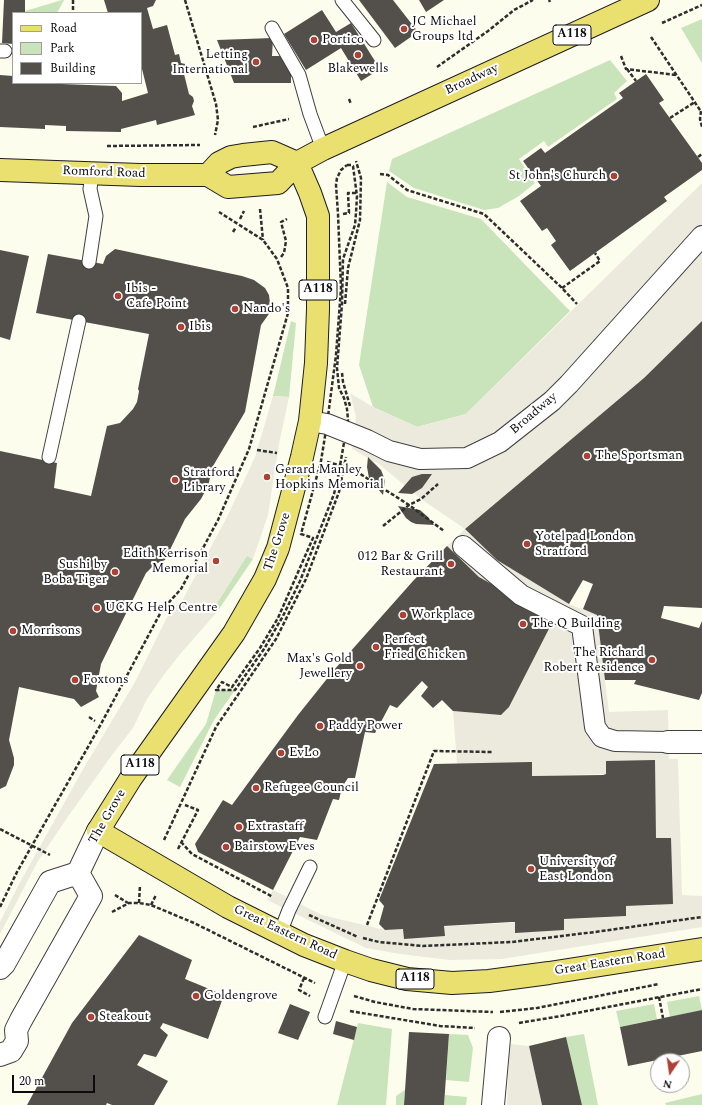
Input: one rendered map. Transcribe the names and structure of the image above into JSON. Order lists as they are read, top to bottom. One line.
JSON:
{"streets":{"main road":["A118","Broadway","Romford Road","The Grove","Great Eastern Road"]},"crossings":[["A118","Broadway"],["A118","Romford Road"],["A118","The Grove"],["Broadway","The Grove"],["The Grove","Great Eastern Road"]],"places":["JC Michael Groups ltd","Portico","Blakewells","Letting International","St John's Church","Ibis - Cafe Point","Nando's","Ibis","The Sportsman","Gerard Manley Hopkins Memorial","Stratford Library","Yotelpad London Stratford","Edith Kerrison Memorial","012 Bar & Grill Restaurant","Sushi by Boba Tiger","UCKG Help Centre","Workplace","The Q Building","Morrisons","Perfect Fried Chicken","The Richard Robert Residence","Max's Gold Jewellery","Foxtons","Paddy Power","EvLo","Refugee Council","Extrastaff","Bairstow Eves","University of East London","Goldengrove","Steakout"],"legend":["Road","Park","Building"],"scale_bar":"20 m","north":"bottom"}
